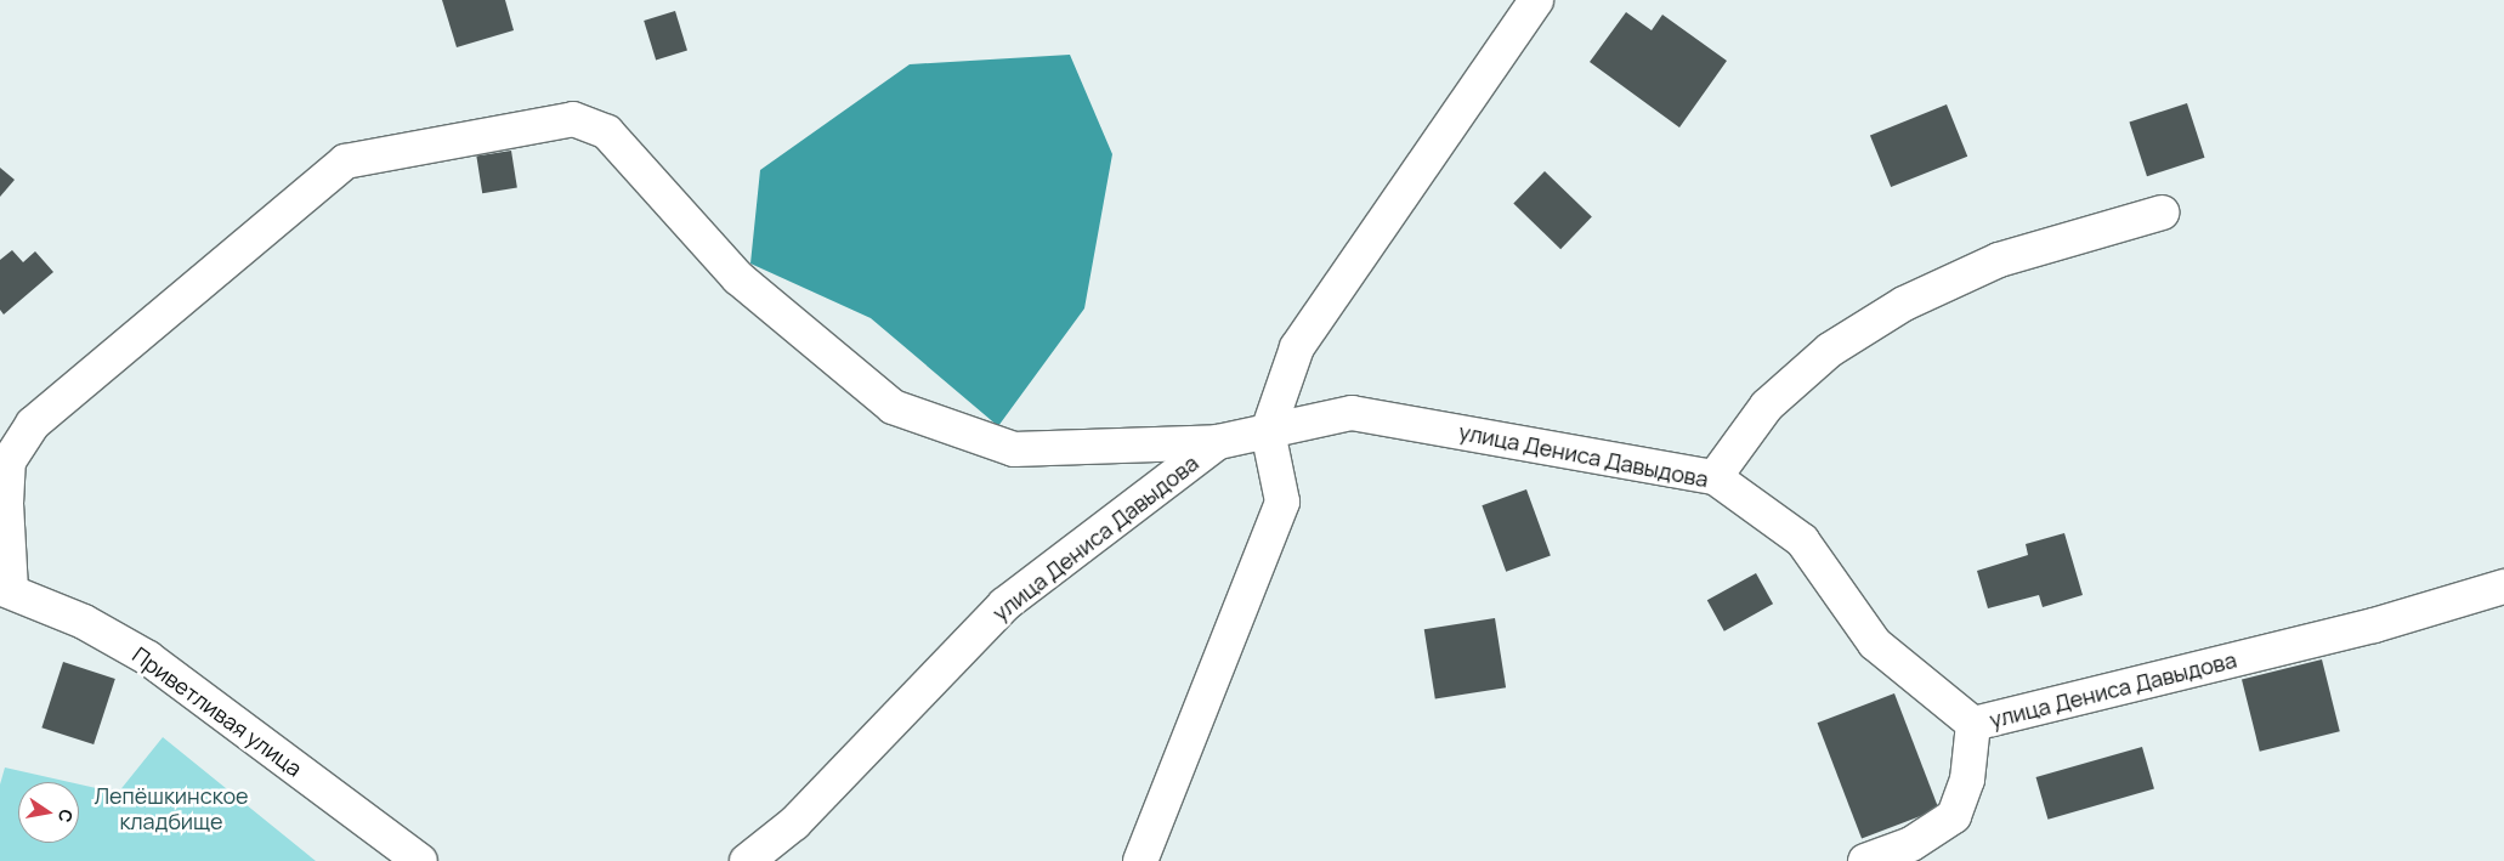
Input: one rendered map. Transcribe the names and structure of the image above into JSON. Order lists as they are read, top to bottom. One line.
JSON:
{"streets":{"street":["улица Дениса Давыдова","Приветливая улица"]},"parks":["Лепёшкинское кладбище"],"north":"right"}
